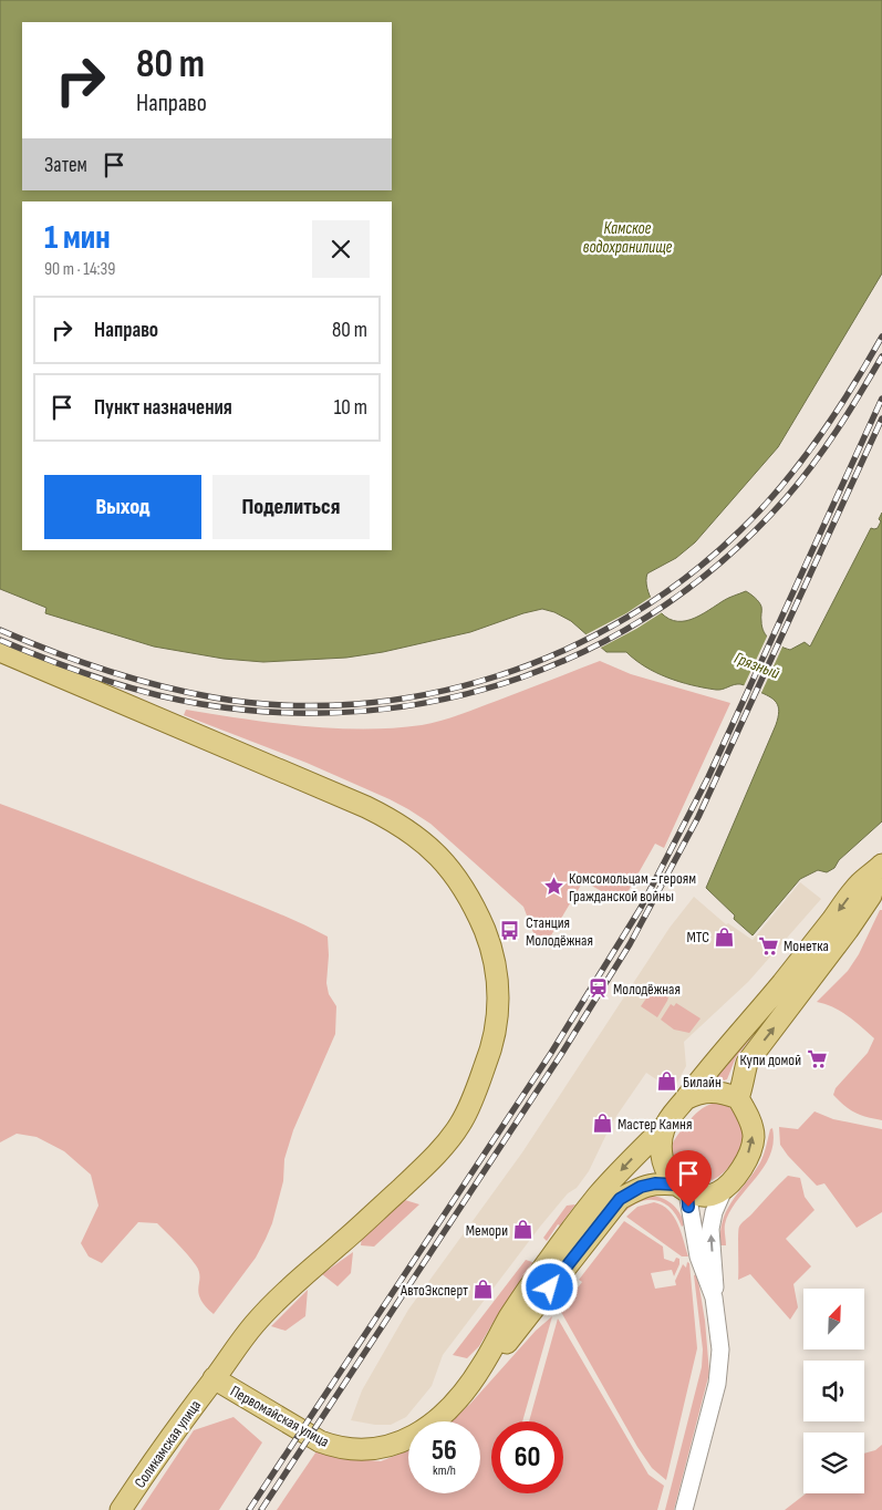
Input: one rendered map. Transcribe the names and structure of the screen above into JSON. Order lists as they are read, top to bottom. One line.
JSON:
{"streets":{"main road":["Первомайская улица","Соликамская улица"]},"crossings":[["Первомайская улица","Соликамская улица"]],"water":["Камское водохранилище","Грязный"],"places":{"place":["Комсомольцам - героям Гражданской войны"],"bus stop":["Станция Молодёжная"],"shop":["МТС","Билайн","Мастер Камня","Мемори","АвтоЭксперт"],"supermarket":["Монетка","Купи домой"],"station":["Молодёжная"]},"north":"top right","page":{"turn":["80 m","Направо"],"then":"Затем","heading":["1 мин","90 m · 14:39"],"list":[{"name":"Направо","value":"80 m"},{"name":"Пункт назначения","value":"10 m"}],"buttons":["Выход","Поделиться"],"speed":"56 km/h","limit":"60"}}
